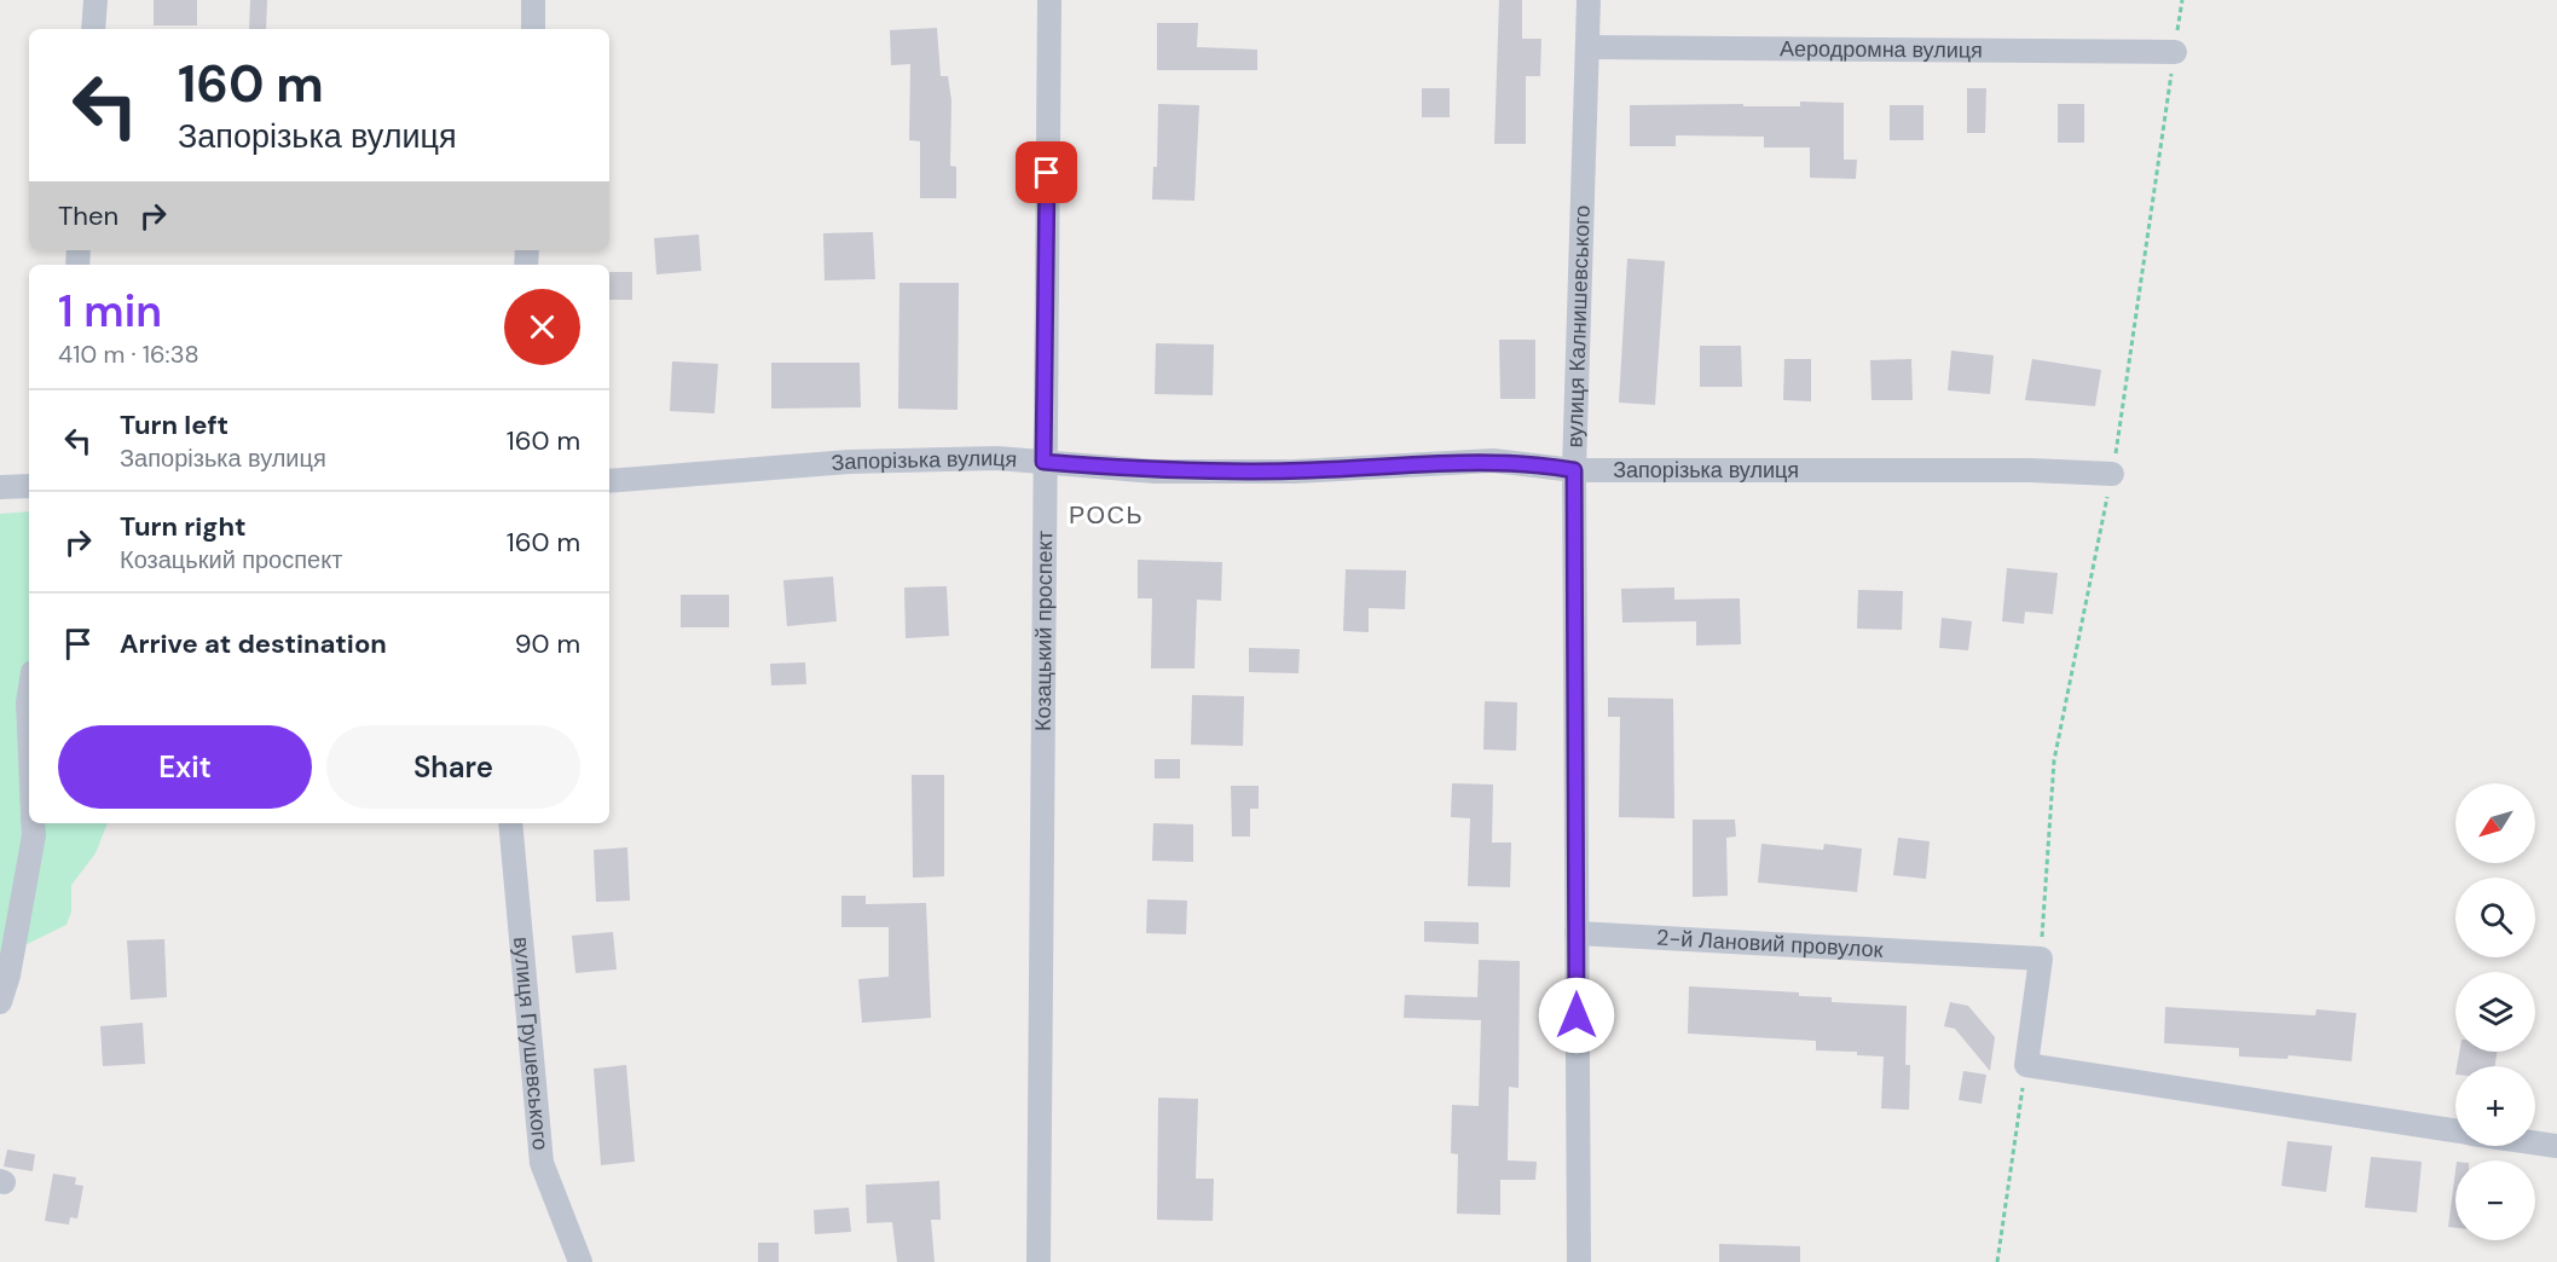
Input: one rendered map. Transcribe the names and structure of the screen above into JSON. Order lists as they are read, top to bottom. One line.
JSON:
{"streets":{"street":["Аеродромна вулиця","вулиця Калнишевського","Запорізька вулиця","Козацький проспект","2-й Лановий провулок","вулиця Грушевського"]},"crossings":[["Аеродромна вулиця","вулиця Калнишевського"],["вулиця Калнишевського","Запорізька вулиця"],["вулиця Калнишевського","2-й Лановий провулок"],["Запорізька вулиця","Козацький проспект"]],"districts":["РОСЬ"],"north":"bottom left","page":{"turn":["160 m","Запорізька вулиця"],"then":"Then","heading":["1 min","410 m · 16:38"],"list":[{"name":"Turn left","note":"Запорізька вулиця","value":"160 m"},{"name":"Turn right","note":"Козацький проспект","value":"160 m"},{"name":"Arrive at destination","value":"90 m"}],"buttons":["Exit","Share"],"map_buttons":["+","−"]}}
